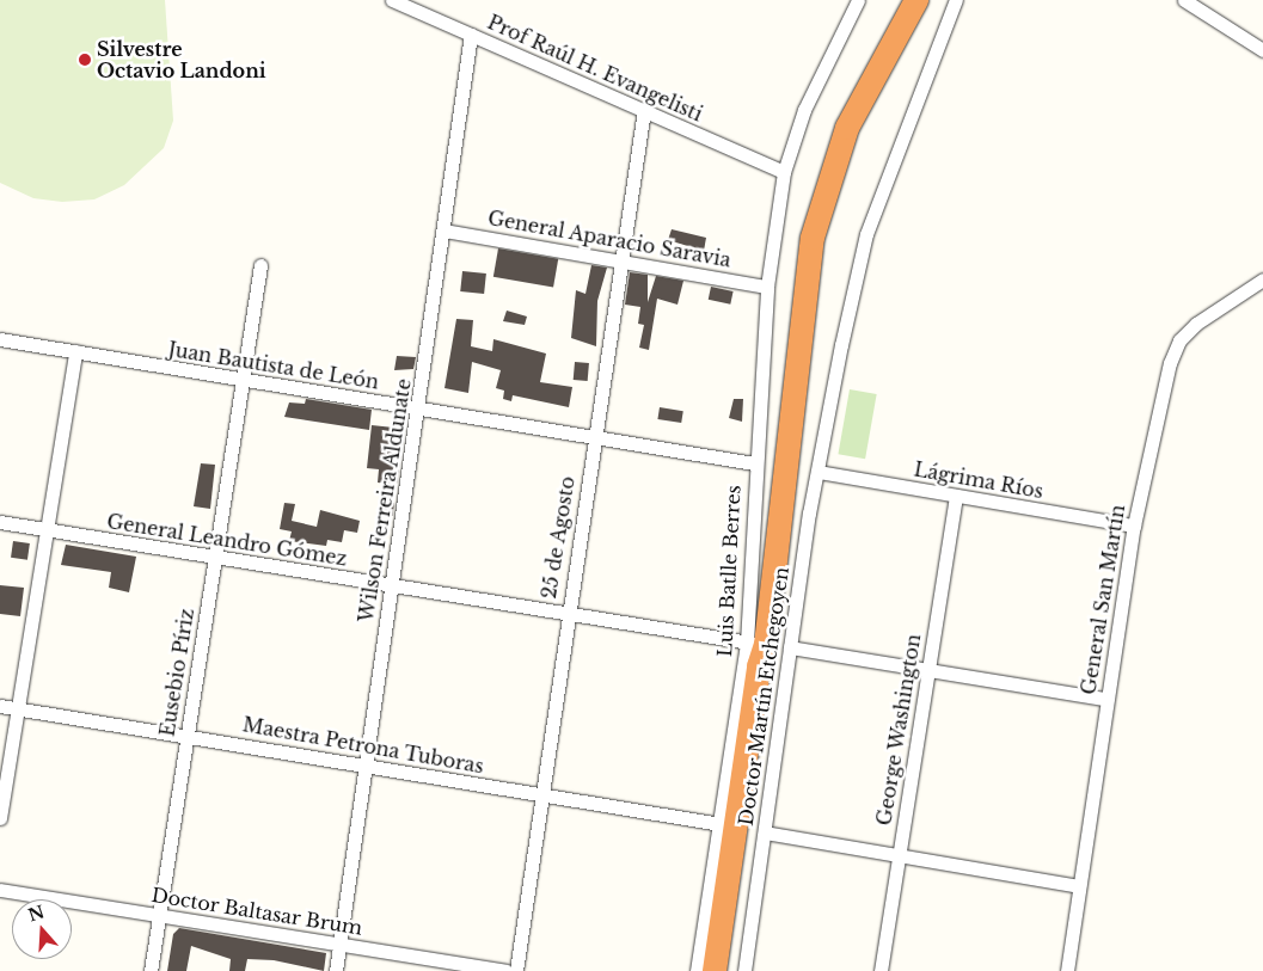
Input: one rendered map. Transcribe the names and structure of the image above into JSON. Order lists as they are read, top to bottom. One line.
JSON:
{"streets":{"street":["Prof Raúl H. Evangelisti","General Aparacio Saravia","Juan Bautista de León","Lágrima Ríos","Wilson Ferreira Aldunate","25 de Agosto","General Leandro Gómez","Luis Batlle Berres","General San Martín","Eusebio Píriz","Doctor Martín Etchegoyen","George Washington","Maestra Petrona Tuboras","Doctor Baltasar Brum"]},"crossings":[["Prof Raúl H. Evangelisti","Wilson Ferreira Aldunate"],["Prof Raúl H. Evangelisti","25 de Agosto"],["Prof Raúl H. Evangelisti","Luis Batlle Berres"],["General Aparacio Saravia","Wilson Ferreira Aldunate"],["General Aparacio Saravia","25 de Agosto"],["General Aparacio Saravia","Luis Batlle Berres"],["Juan Bautista de León","Wilson Ferreira Aldunate"],["Juan Bautista de León","25 de Agosto"],["Juan Bautista de León","Luis Batlle Berres"],["Juan Bautista de León","Eusebio Píriz"],["Lágrima Ríos","General San Martín"],["Lágrima Ríos","Doctor Martín Etchegoyen"],["Lágrima Ríos","George Washington"],["Wilson Ferreira Aldunate","General Leandro Gómez"],["Wilson Ferreira Aldunate","Maestra Petrona Tuboras"],["Wilson Ferreira Aldunate","Doctor Baltasar Brum"],["25 de Agosto","General Leandro Gómez"],["25 de Agosto","Maestra Petrona Tuboras"],["General Leandro Gómez","Luis Batlle Berres"],["General Leandro Gómez","Eusebio Píriz"],["Luis Batlle Berres","Maestra Petrona Tuboras"],["Eusebio Píriz","Maestra Petrona Tuboras"],["Eusebio Píriz","Doctor Baltasar Brum"]],"places":["Silvestre Octavio Landoni"],"north":"top"}
